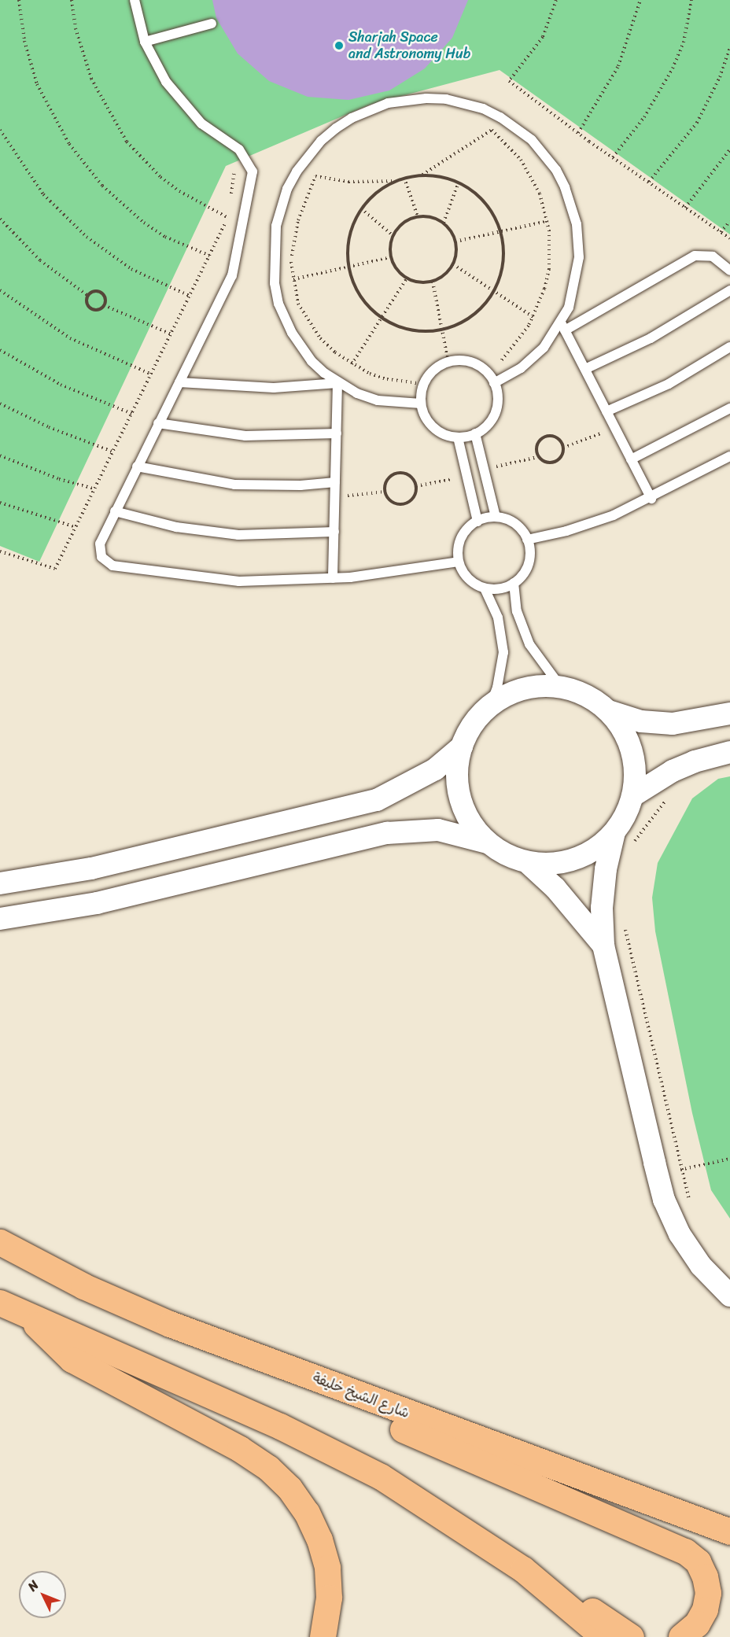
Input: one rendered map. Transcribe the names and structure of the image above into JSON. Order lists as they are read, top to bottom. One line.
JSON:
{"streets":{"highway":["شارع الشيخ خليفة"]},"places":["Sharjah Space and Astronomy Hub"],"north":"top left"}
